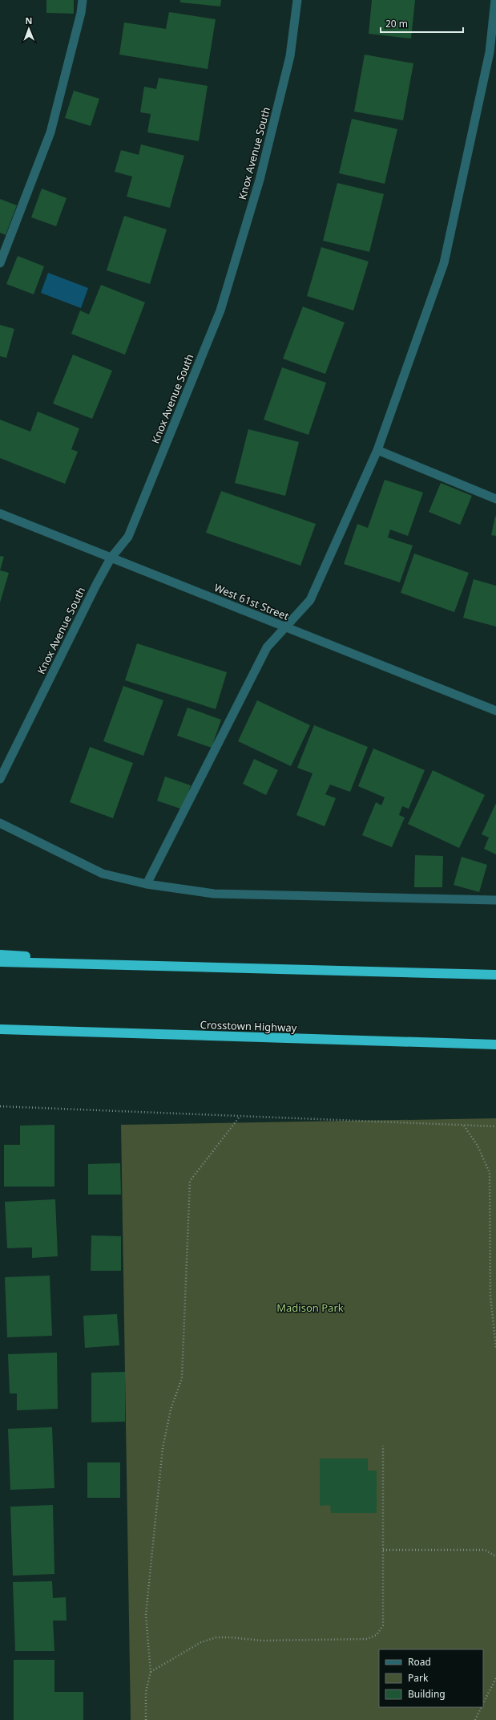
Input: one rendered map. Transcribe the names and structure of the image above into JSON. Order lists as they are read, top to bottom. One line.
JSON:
{"streets":{"highway":["Crosstown Highway"],"street":["Knox Avenue South","West 61st Street"]},"crossings":[["Knox Avenue South","West 61st Street"]],"parks":["Madison Park"],"legend":["Road","Park","Building"],"scale_bar":"20 m","north":"top"}
